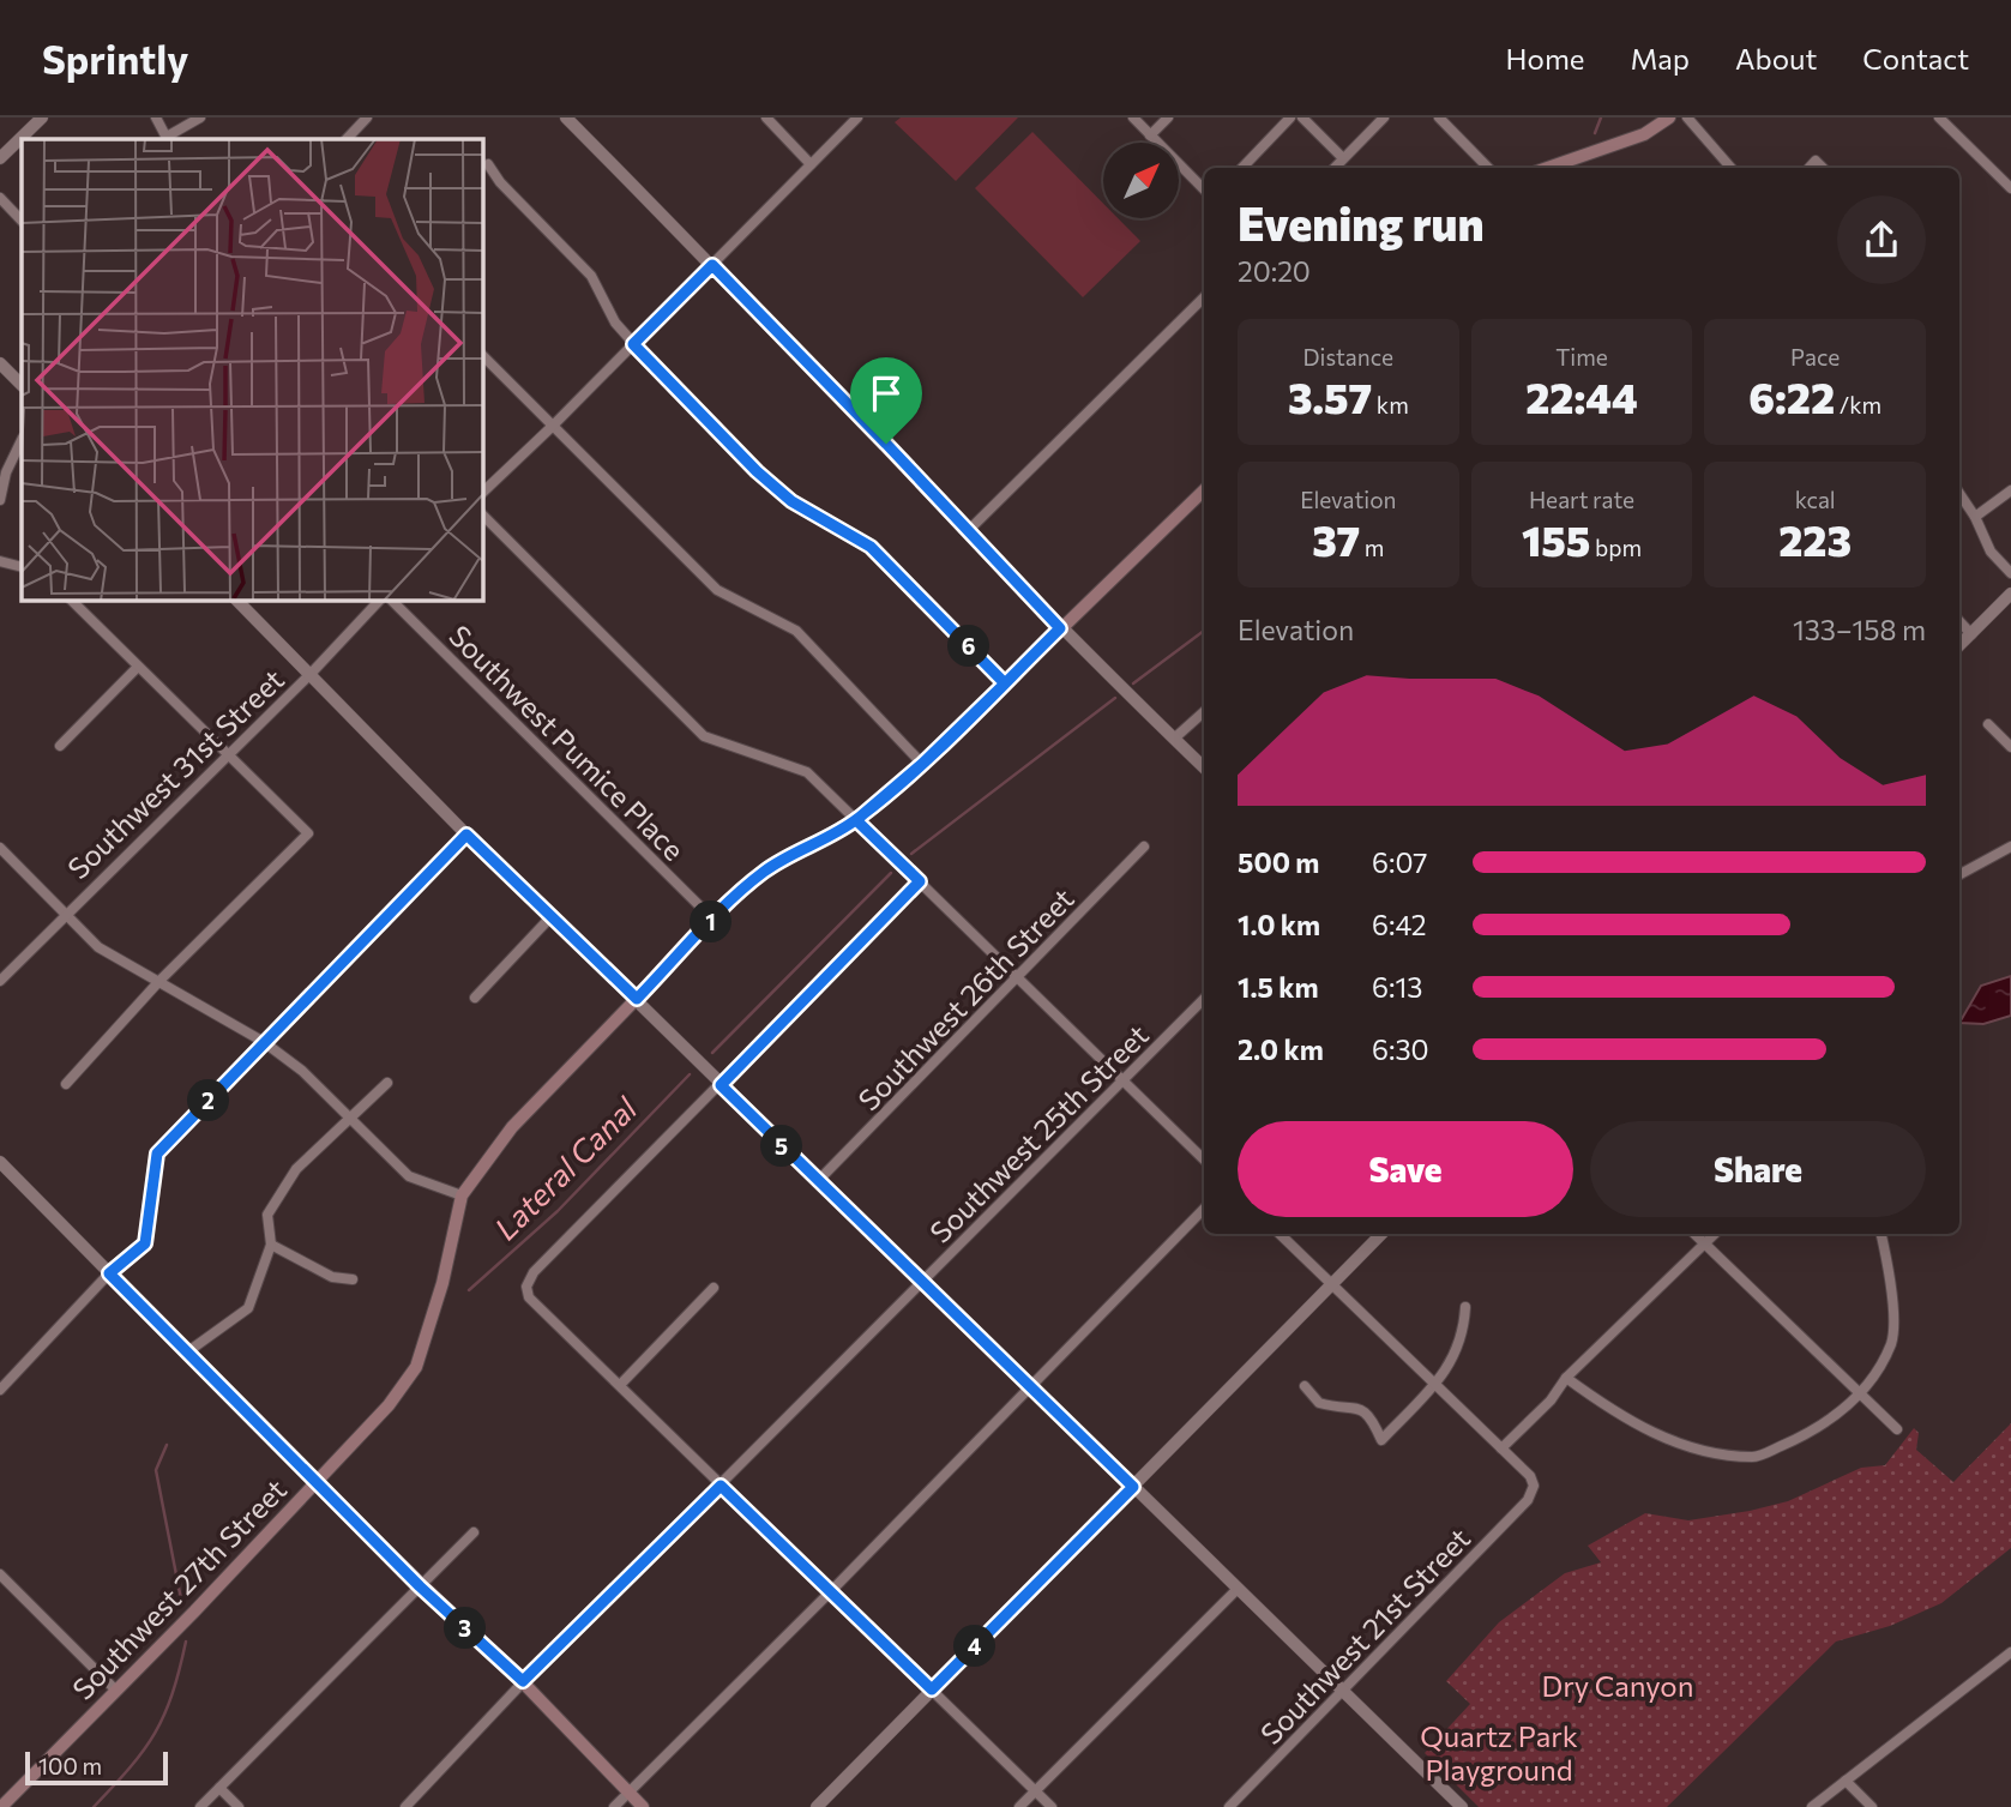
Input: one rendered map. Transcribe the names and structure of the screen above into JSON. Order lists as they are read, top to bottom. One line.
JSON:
{"streets":{"main road":["Southwest 27th Street"],"street":["Southwest Pumice Place","Southwest 31st Street","Southwest 26th Street","Southwest 25th Street","Southwest 21st Street"]},"crossings":[["Southwest Pumice Place","Southwest 27th Street"]],"water":["Lateral Canal"],"parks":["Dry Canyon","Quartz Park Playground"],"scale_bar":"100 m","north":"top right","page":{"header":"Sprintly","nav":["Home","Map","About","Contact"],"heading":["Evening run","20:20"],"stats":[["Distance","3.57 km"],["Time","22:44"],["Pace","6:22 /km"],["Elevation","37 m"],["Heart rate","155 bpm"],["kcal","223"]],"chart":["Elevation","133–158 m"],"pins":["6","1","2","5","3","4"],"list":[{"name":"500 m","note":"6:07"},{"name":"1.0 km","note":"6:42"},{"name":"1.5 km","note":"6:13"},{"name":"2.0 km","note":"6:30"}],"buttons":["Save","Share"],"scale":"100 m"}}
